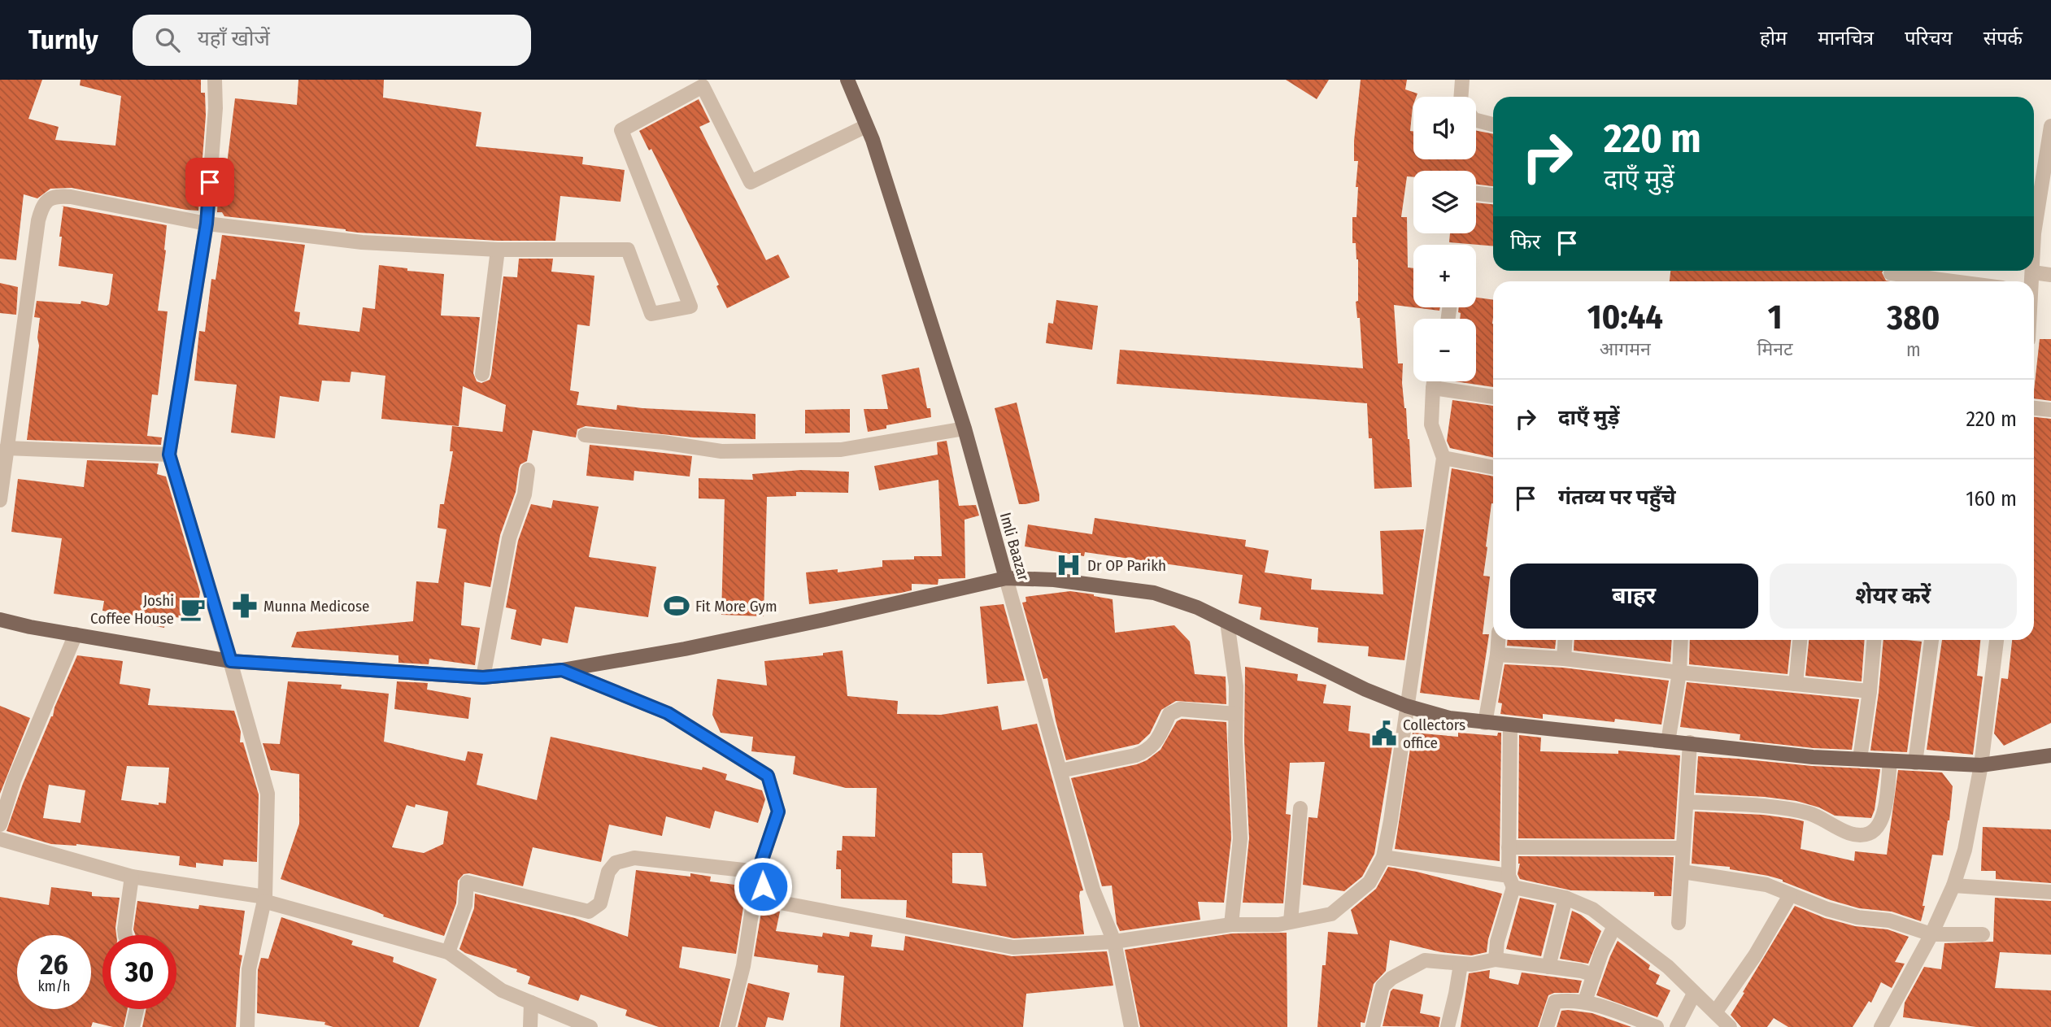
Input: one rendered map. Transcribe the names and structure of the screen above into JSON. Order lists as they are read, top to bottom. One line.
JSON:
{"streets":{"main road":["Imli Baazar"]},"places":{"hospital":["Dr OP Parikh"],"pharmacy":["Munna Medicose"],"sports":["Fit More Gym"],"cafe":["Joshi Coffee House"],"public building":["Collectors office"]},"page":{"header":"Turnly","search":"यहाँ खोजें","nav":["होम","मानचित्र","परिचय","संपर्क"],"map_buttons":["+","−"],"turn":["220 m","दाएँ मुड़ें"],"then":"फिर","eta":["10:44","आगमन","1","मिनट","380","m"],"list":[{"name":"दाएँ मुड़ें","value":"220 m"},{"name":"गंतव्य पर पहुँचे","value":"160 m"}],"buttons":["बाहर","शेयर करें"],"speed":"26 km/h","limit":"30"}}
